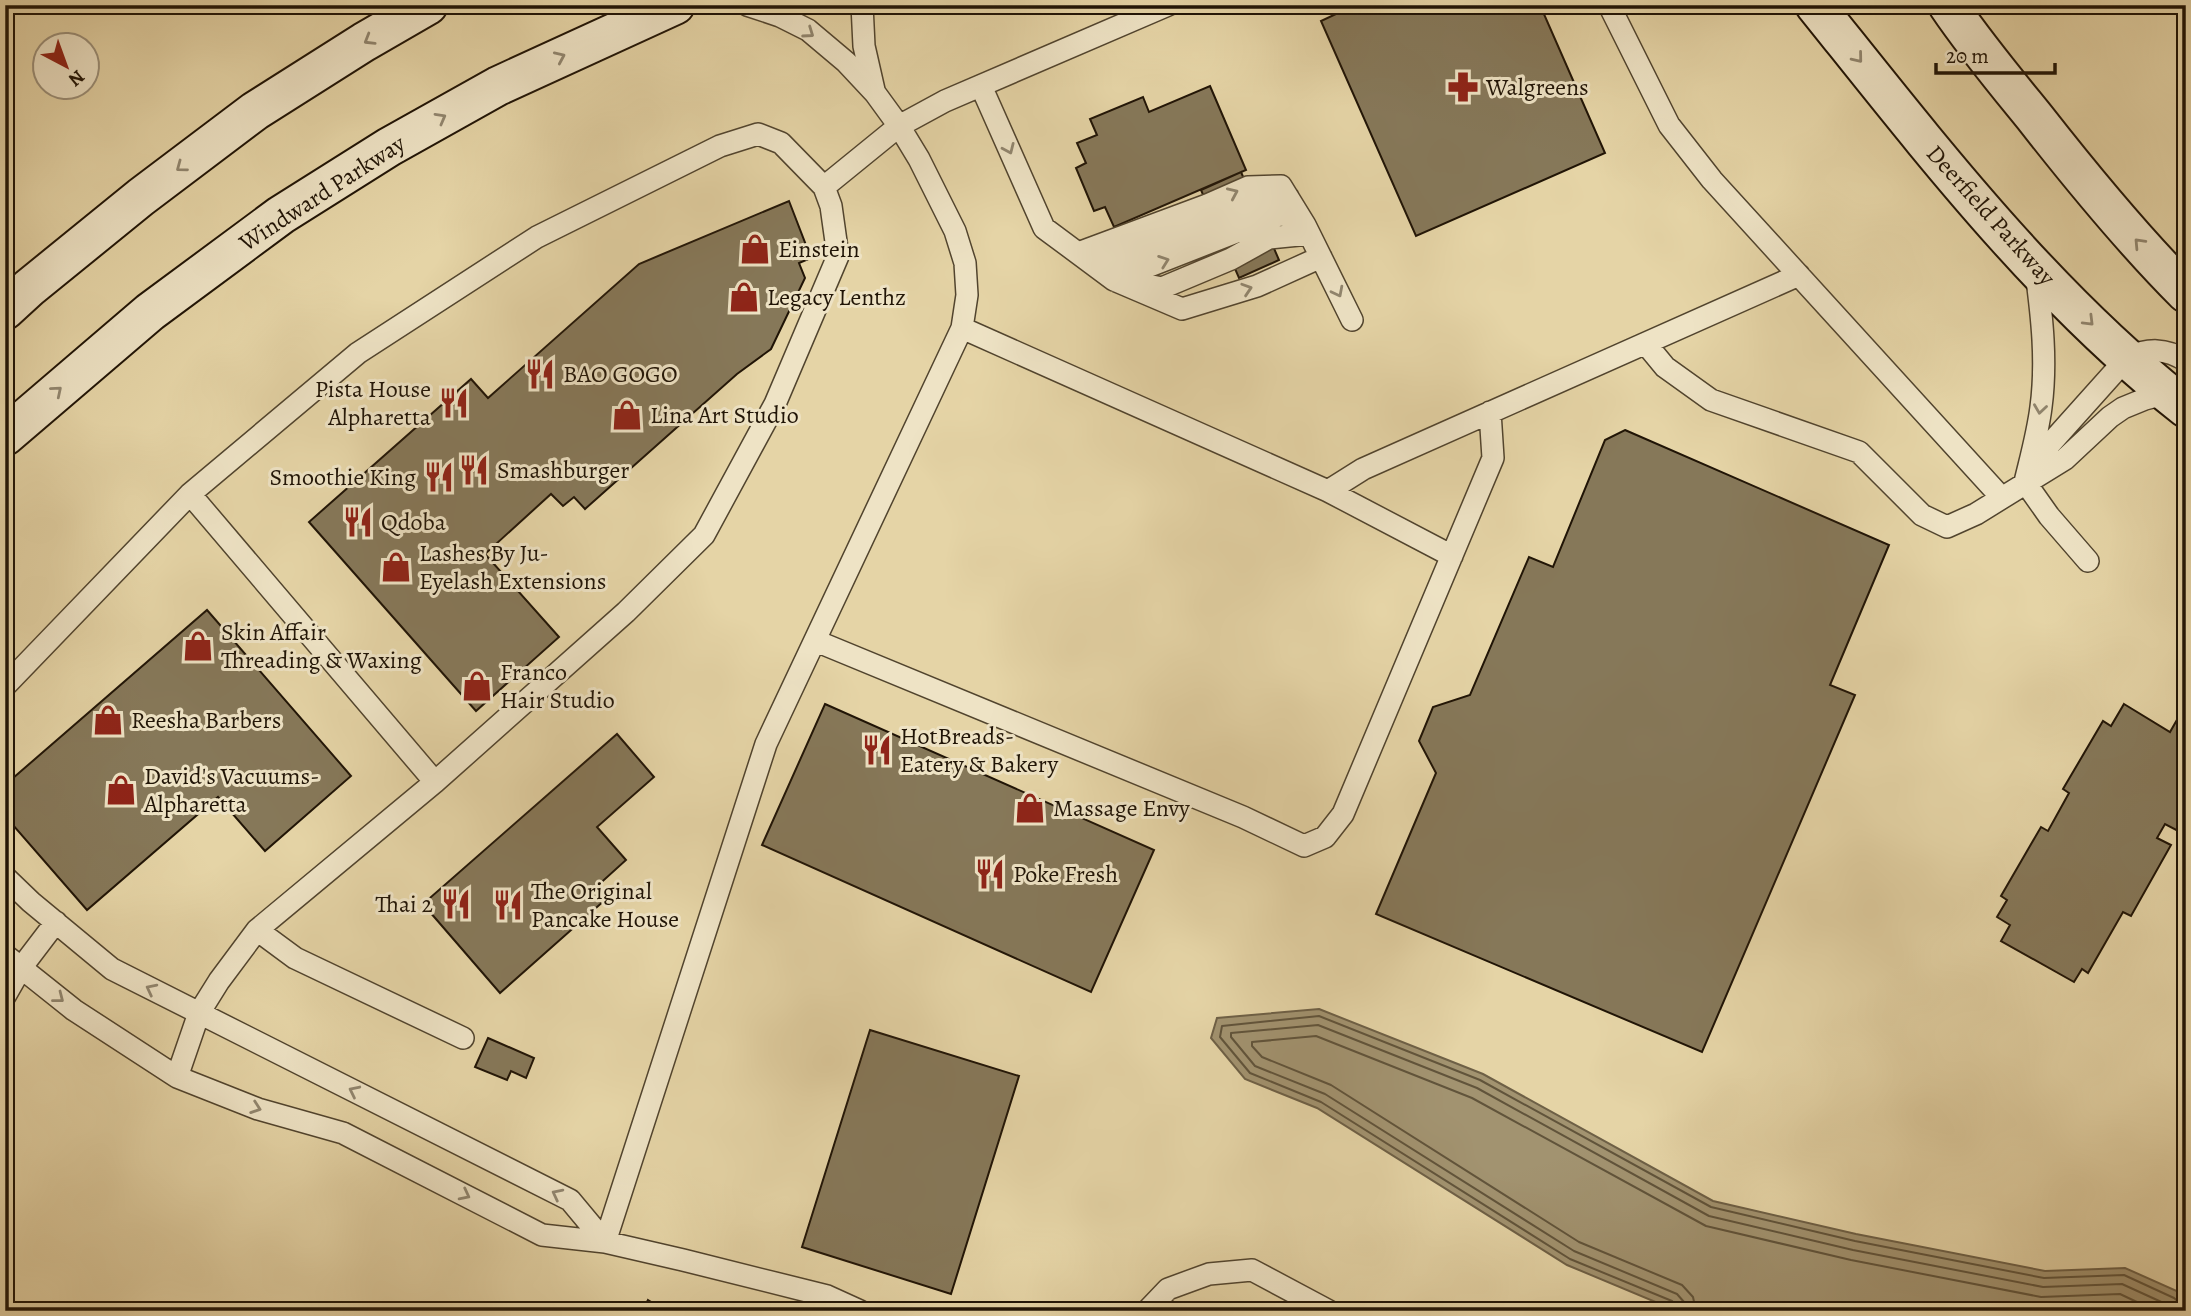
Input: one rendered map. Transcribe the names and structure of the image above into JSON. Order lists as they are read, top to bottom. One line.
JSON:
{"streets":{"main road":["Windward Parkway","Deerfield Parkway"]},"places":{"pharmacy":["Walgreens"],"shop":["Einstein","Legacy Lenthz","Lina Art Studio","Lashes By Ju- Eyelash Extensions","Skin Affair Threading & Waxing","Franco Hair Studio","Reesha Barbers","David's Vacuums- Alpharetta","Massage Envy"],"restaurant":["BAO GOGO","Pista House Alpharetta","Smashburger","Smoothie King","Qdoba","HotBreads- Eatery & Bakery","Poke Fresh","Thai 2","The Original Pancake House"]},"scale_bar":"20 m","north":"bottom right"}
